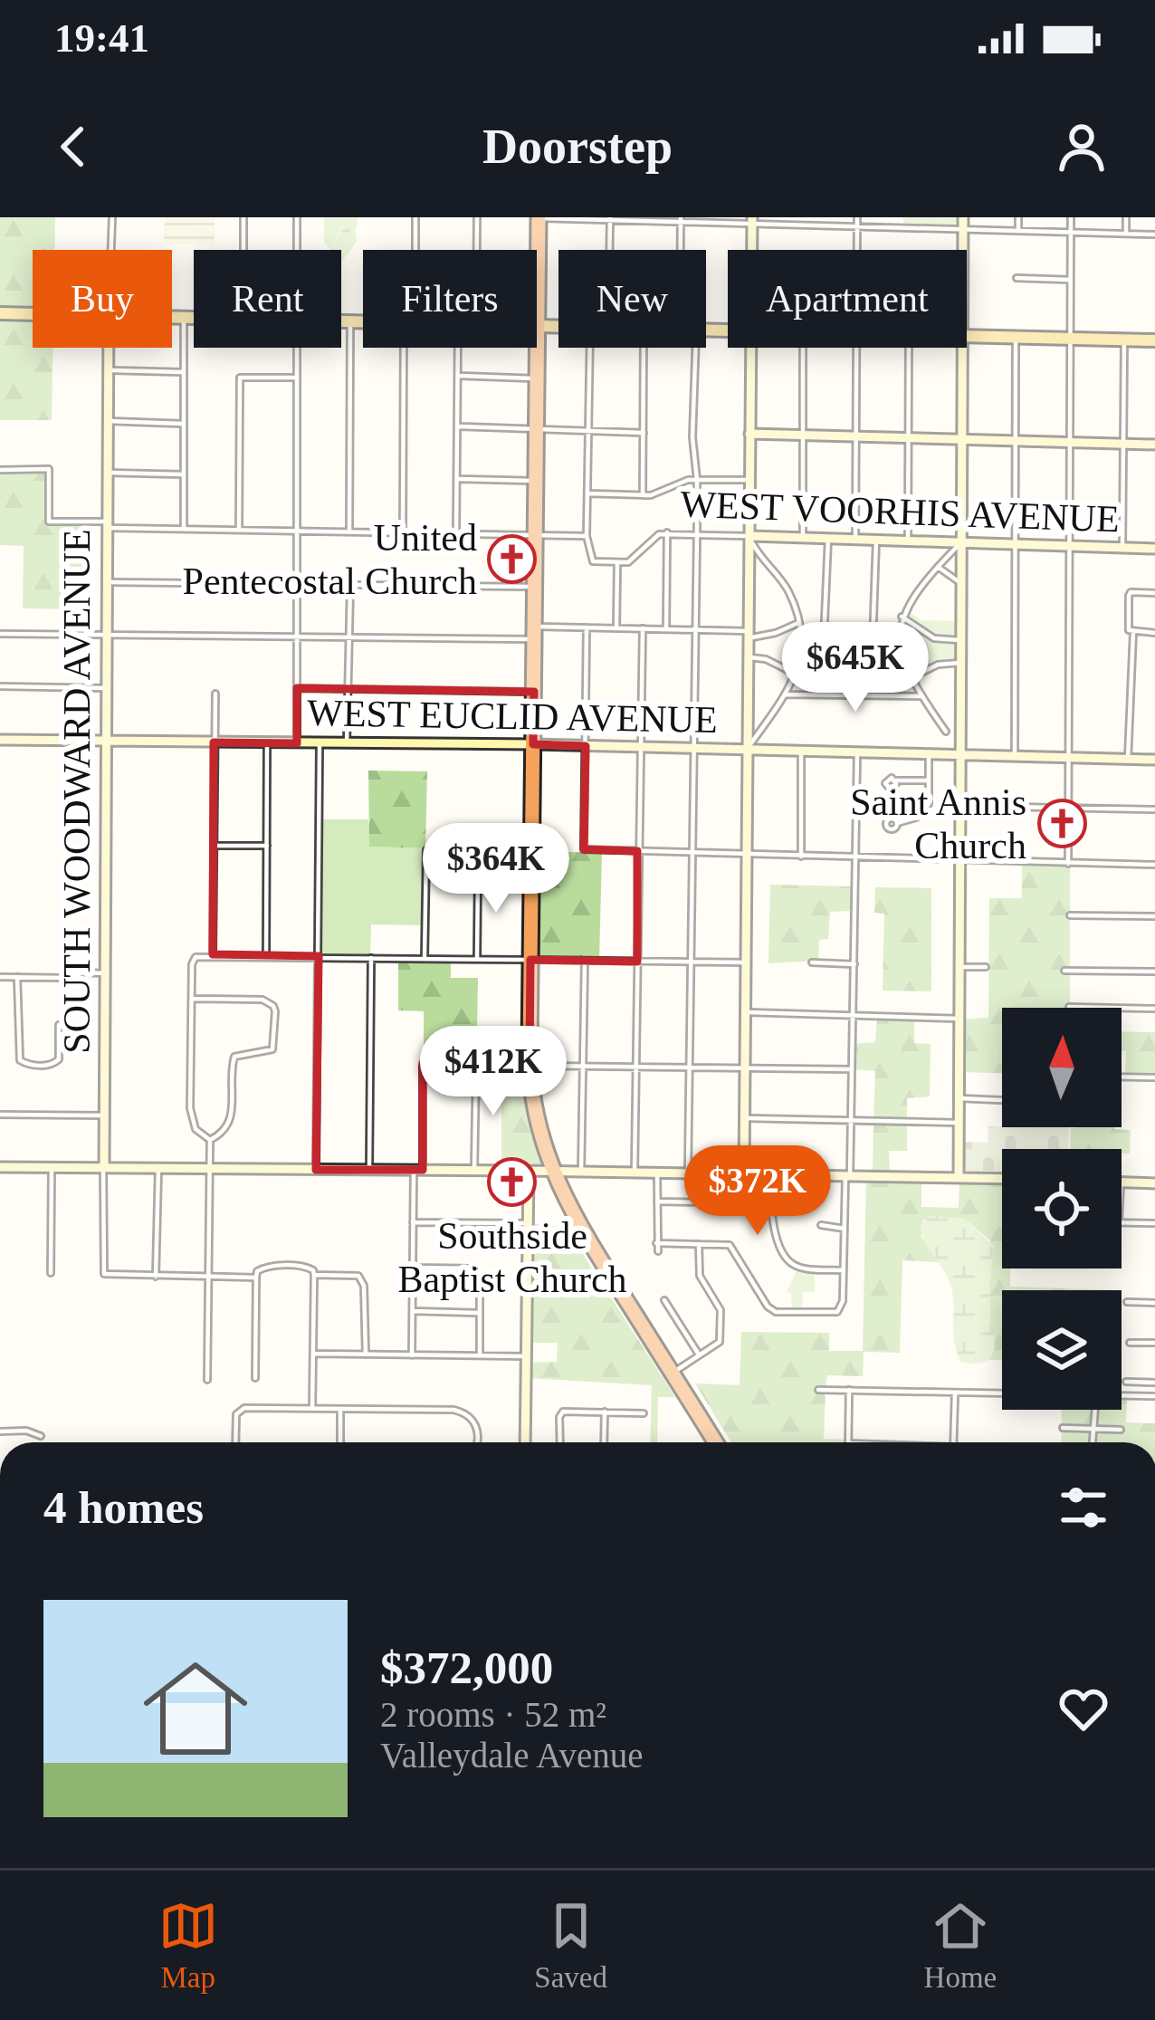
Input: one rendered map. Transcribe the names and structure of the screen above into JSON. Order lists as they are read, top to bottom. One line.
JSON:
{"streets":{"street":["WEST VOORHIS AVENUE","WEST EUCLID AVENUE","SOUTH WOODWARD AVENUE"]},"crossings":[["WEST EUCLID AVENUE","SOUTH WOODWARD AVENUE"]],"places":{"church":["United Pentecostal Church","Saint Annis Church","Southside Baptist Church"]},"north":"top","page":{"status":"19:41","header":"Doorstep","chip":["Buy","Rent","Filters","New","Apartment"],"price":["$645K","$364K","$412K","$372K"],"heading":"4 homes","list":[{"name":"$372,000","note":"2 rooms · 52 m² · Valleydale Avenue"}],"tabs":["Map","Saved","Home"]}}
